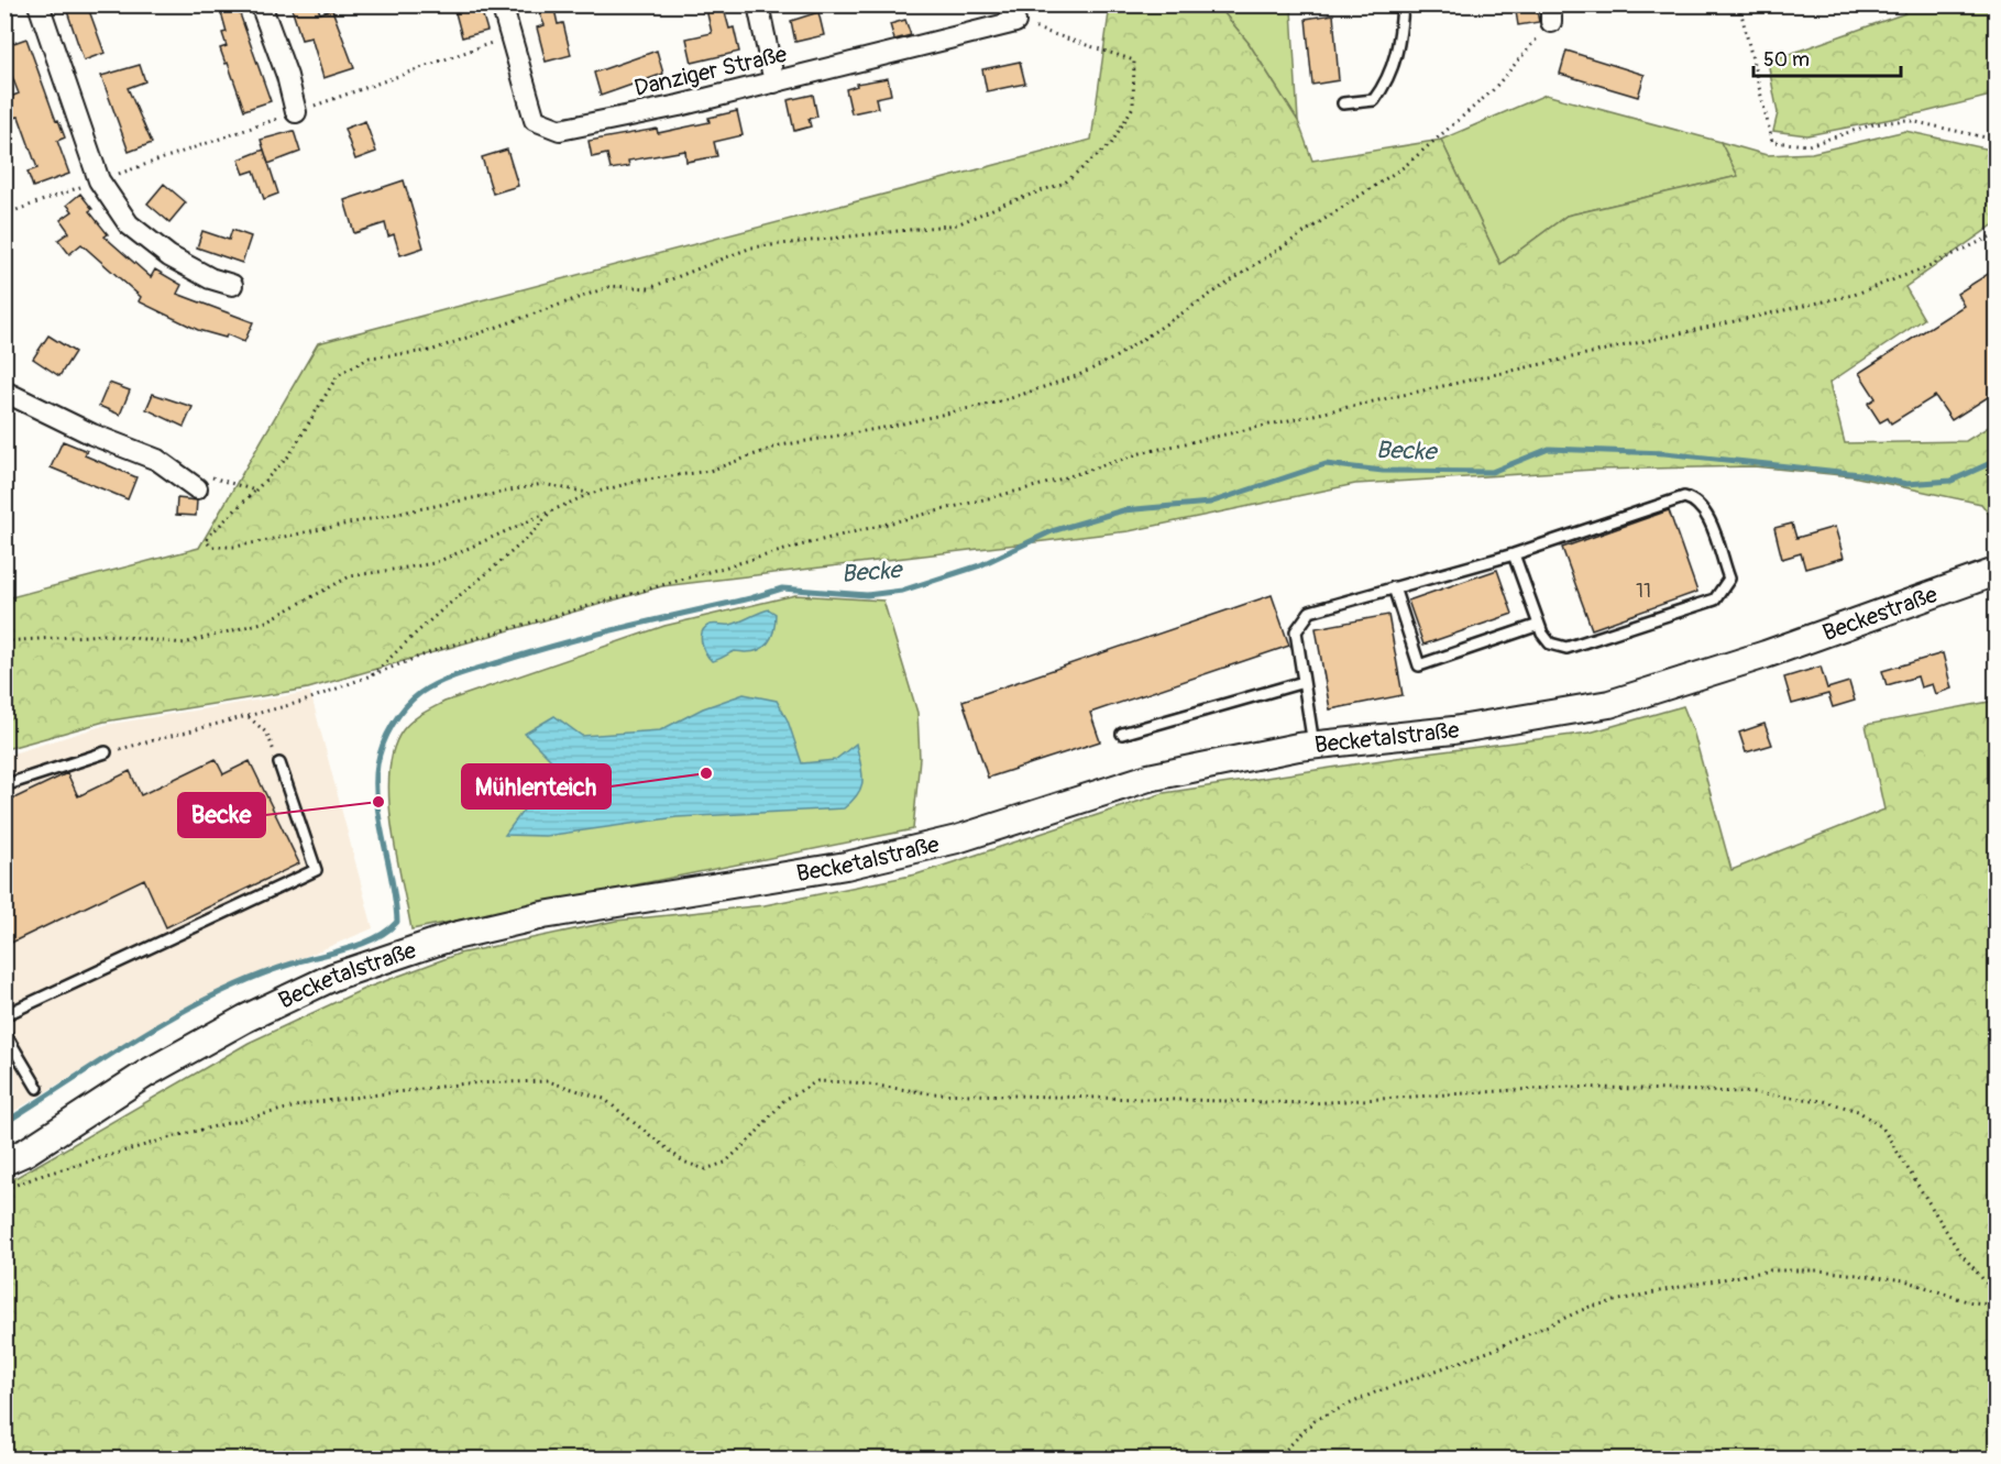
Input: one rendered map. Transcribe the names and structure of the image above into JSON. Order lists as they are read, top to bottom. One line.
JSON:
{"streets":{"main road":["Beckestraße","Becketalstraße"],"street":["Danziger Straße"]},"crossings":[["Beckestraße","Becketalstraße"]],"water":["Becke"],"places":["Mühlenteich","Becke"],"house_numbers":["11"],"scale_bar":"50 m"}
